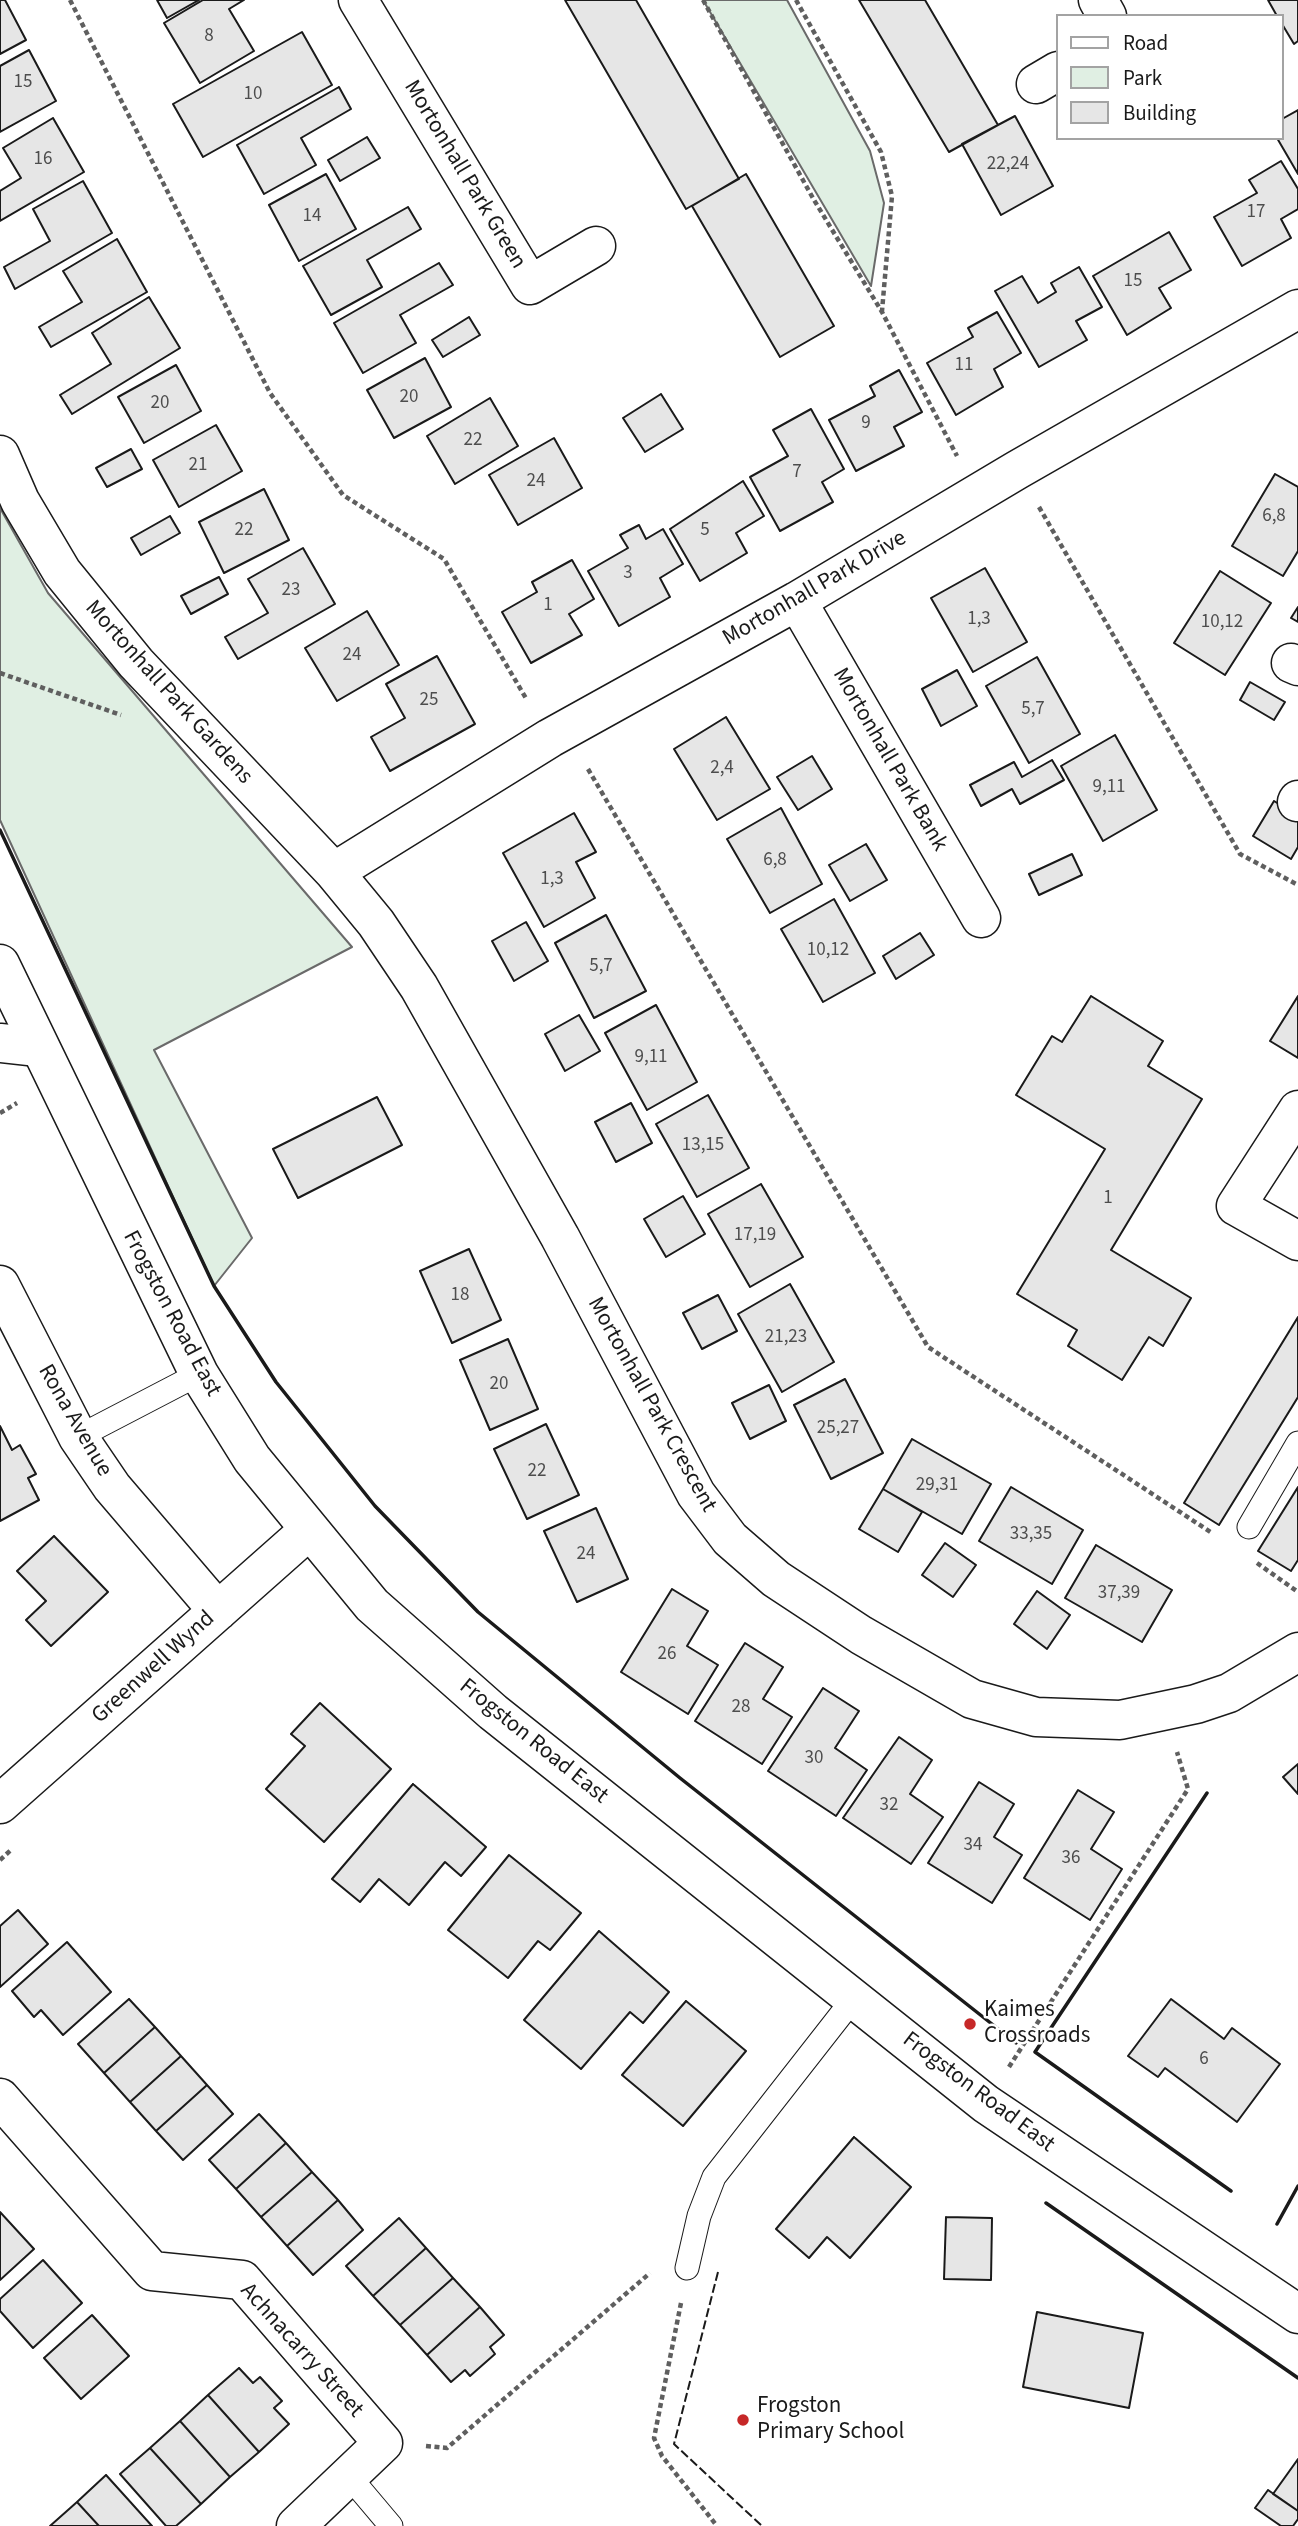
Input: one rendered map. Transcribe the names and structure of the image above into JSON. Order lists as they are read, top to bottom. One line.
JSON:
{"streets":{"street":["Mortonhall Park Green","Mortonhall Park Drive","Mortonhall Park Gardens","Mortonhall Park Bank","Frogston Road East","Mortonhall Park Crescent","Rona Avenue","Greenwell Wynd","Achnacarry Street"]},"crossings":[["Mortonhall Park Drive","Mortonhall Park Gardens"],["Mortonhall Park Drive","Mortonhall Park Bank"],["Mortonhall Park Drive","Mortonhall Park Crescent"],["Mortonhall Park Gardens","Mortonhall Park Crescent"],["Frogston Road East","Greenwell Wynd"],["Rona Avenue","Greenwell Wynd"]],"places":["Kaimes Crossroads","Frogston Primary School"],"house_numbers":["8","15","10","16","22,24","17","14","15","11","20","20","9","22","21","7","24","6,8","22","5","3","23","1","1,3","10,12","24","25","5,7","2,4","9,11","6,8","1,3","10,12","5,7","9,11","13,15","1","17,19","18","21,23","20","25,27","22","29,31","33,35","24","37,39","26","28","30","32","34","36","6"],"legend":["Road","Park","Building"]}
